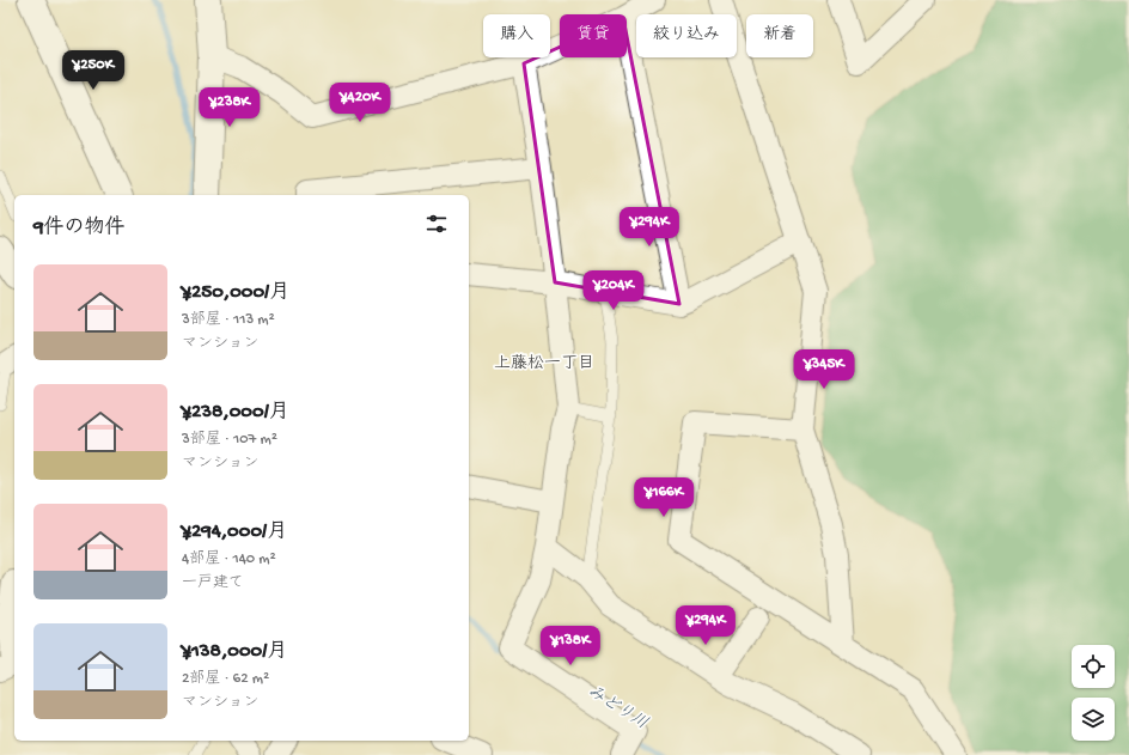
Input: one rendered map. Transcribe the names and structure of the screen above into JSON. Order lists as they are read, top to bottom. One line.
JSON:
{"districts":["上藤松一丁目"],"water":["みどり川"],"page":{"chip":["購入","賃貸","絞り込み","新着"],"price":["¥250K","¥420K","¥238K","¥294K","¥204K","¥345K","¥166K","¥294K","¥138K"],"heading":"9件の物件","list":[{"name":"¥250,000/月","note":"3部屋 · 113 m² · マンション"},{"name":"¥238,000/月","note":"3部屋 · 107 m² · マンション"},{"name":"¥294,000/月","note":"4部屋 · 140 m² · 一戸建て"},{"name":"¥138,000/月","note":"2部屋 · 62 m² · マンション"}]}}
